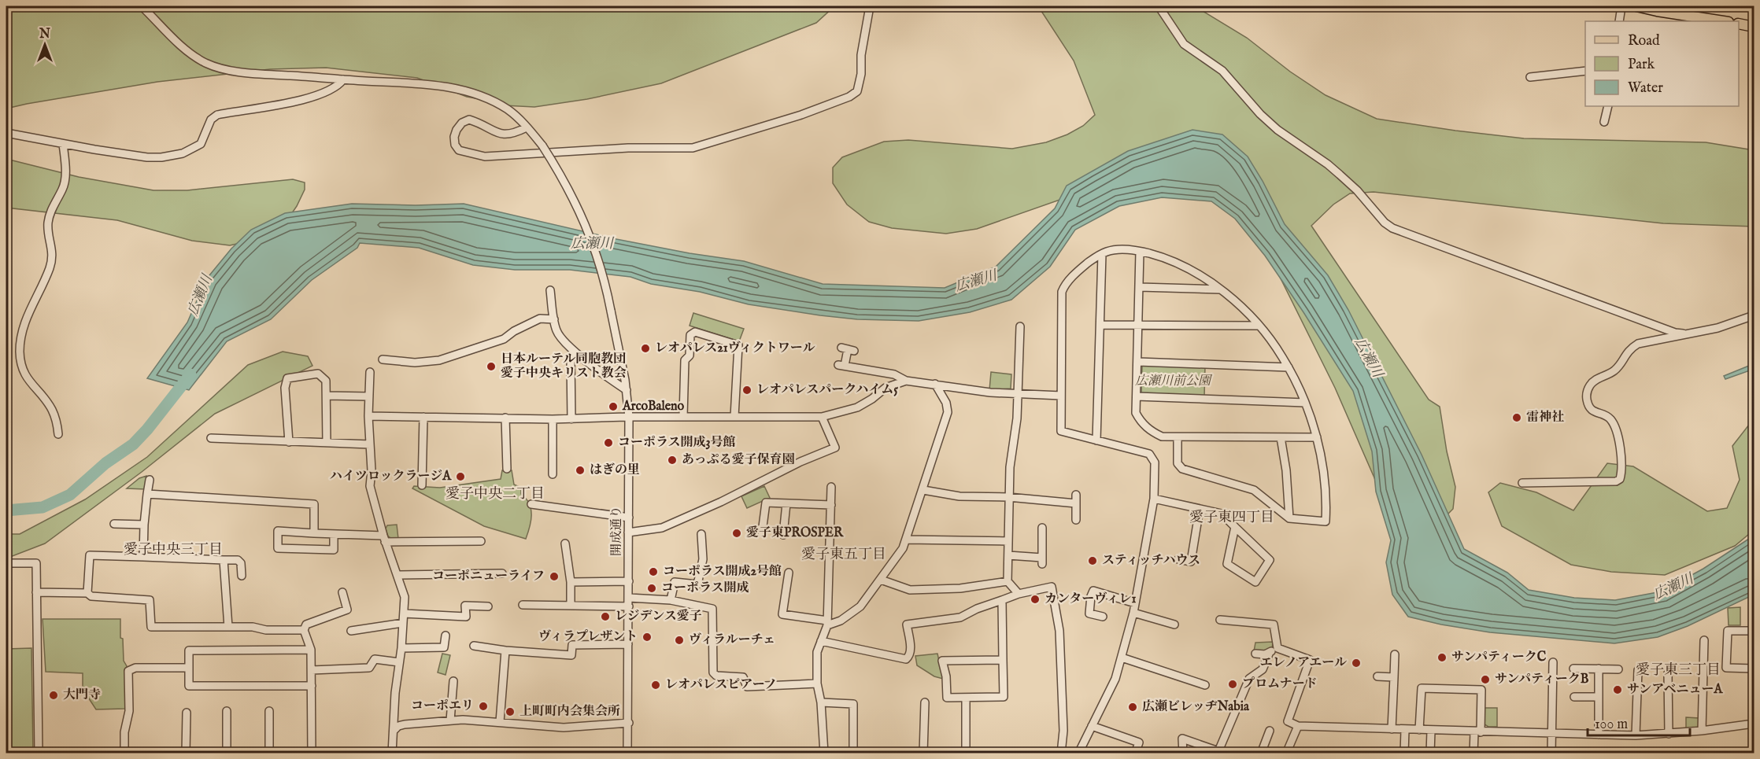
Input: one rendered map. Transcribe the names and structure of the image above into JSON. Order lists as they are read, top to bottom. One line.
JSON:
{"streets":{"street":["開成通り"]},"districts":["愛子中央二丁目","愛子東四丁目","愛子中央三丁目","愛子東五丁目","愛子東三丁目"],"water":["広瀬川"],"parks":["広瀬川前公園"],"places":["レオパレス21ヴィクトワール","日本ルーテル同胞教団 愛子中央キリスト教会","レオパレスパークハイム5","ArcoBaleno","雷神社","コーポラス開成3号館","あっぷる愛子保育園","はぎの里","ハイツロックラージA","愛子東PROSPER","スティッチハウス","コーポラス開成2号館","コーポニューライフ","コーポラス開成","カンターヴィレ1","レジデンス愛子","ヴィラプレザント","ヴィラルーチェ","サンパティークC","エレノアエール","サンパティークB","プロムナード","レオパレスピアーノ","サンアベニューA","大門寺","コーポエリ","広瀬ビレッヂNabia","上町町内会集会所"],"legend":["Road","Park","Water"],"scale_bar":"100 m","north":"top"}
